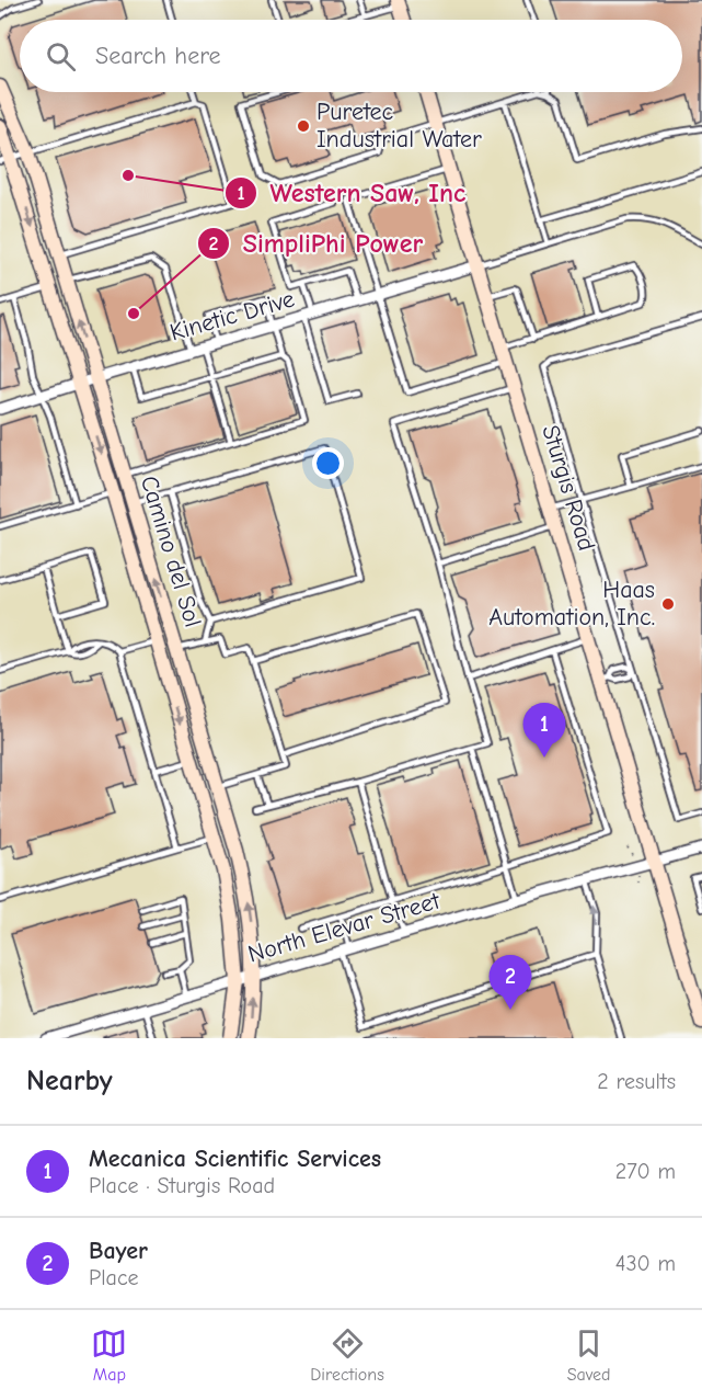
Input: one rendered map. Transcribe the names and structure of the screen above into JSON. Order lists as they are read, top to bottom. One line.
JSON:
{"streets":{"street":["Kinetic Drive","Sturgis Road","Camino del Sol","North Elevar Street"]},"crossings":[["Kinetic Drive","Sturgis Road"],["Kinetic Drive","Camino del Sol"],["Sturgis Road","North Elevar Street"],["Camino del Sol","North Elevar Street"]],"places":["Puretec Industrial Water","Western Saw, Inc","SimpliPhi Power","Haas Automation, Inc."],"page":{"search":"Search here","pins":["1","2"],"heading":["Nearby","2 results"],"list":[{"mark":"1","name":"Mecanica Scientific Services","note":"Place · Sturgis Road","value":"270 m"},{"mark":"2","name":"Bayer","note":"Place","value":"430 m"}],"nav":["Map","Directions","Saved"]}}
